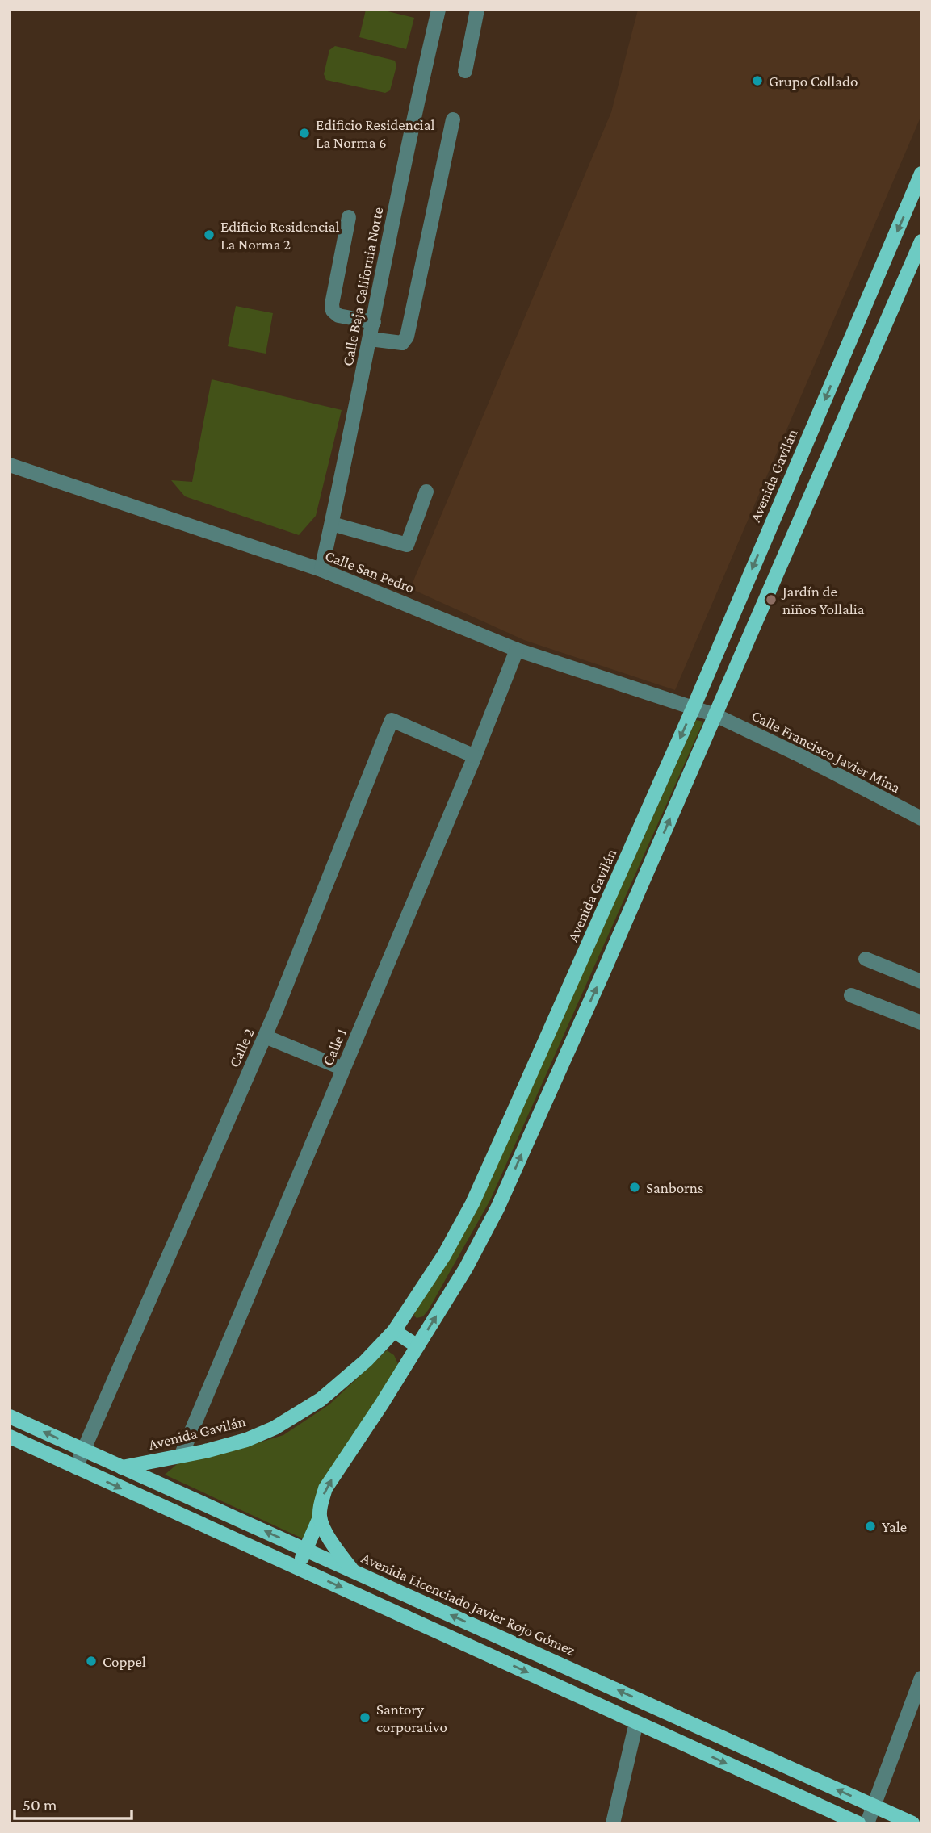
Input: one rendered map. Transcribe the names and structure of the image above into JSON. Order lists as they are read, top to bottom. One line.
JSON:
{"streets":{"main road":["Avenida Gavilán","Avenida Licenciado Javier Rojo Gómez"],"street":["Calle Baja California Norte","Calle San Pedro","Calle Francisco Javier Mina","Calle 1","Calle 2"]},"crossings":[["Calle Baja California Norte","Calle San Pedro"],["Avenida Gavilán","Calle San Pedro"],["Avenida Gavilán","Calle 1"],["Avenida Gavilán","Avenida Licenciado Javier Rojo Gómez"],["Calle San Pedro","Calle Francisco Javier Mina"],["Calle San Pedro","Calle 1"],["Calle 1","Calle 2"],["Calle 2","Avenida Licenciado Javier Rojo Gómez"]],"places":["Grupo Collado","Edificio Residencial La Norma 6","Edificio Residencial La Norma 2","Jardín de niños Yollalia","Sanborns","Yale","Coppel","Santory corporativo"],"scale_bar":"50 m"}
